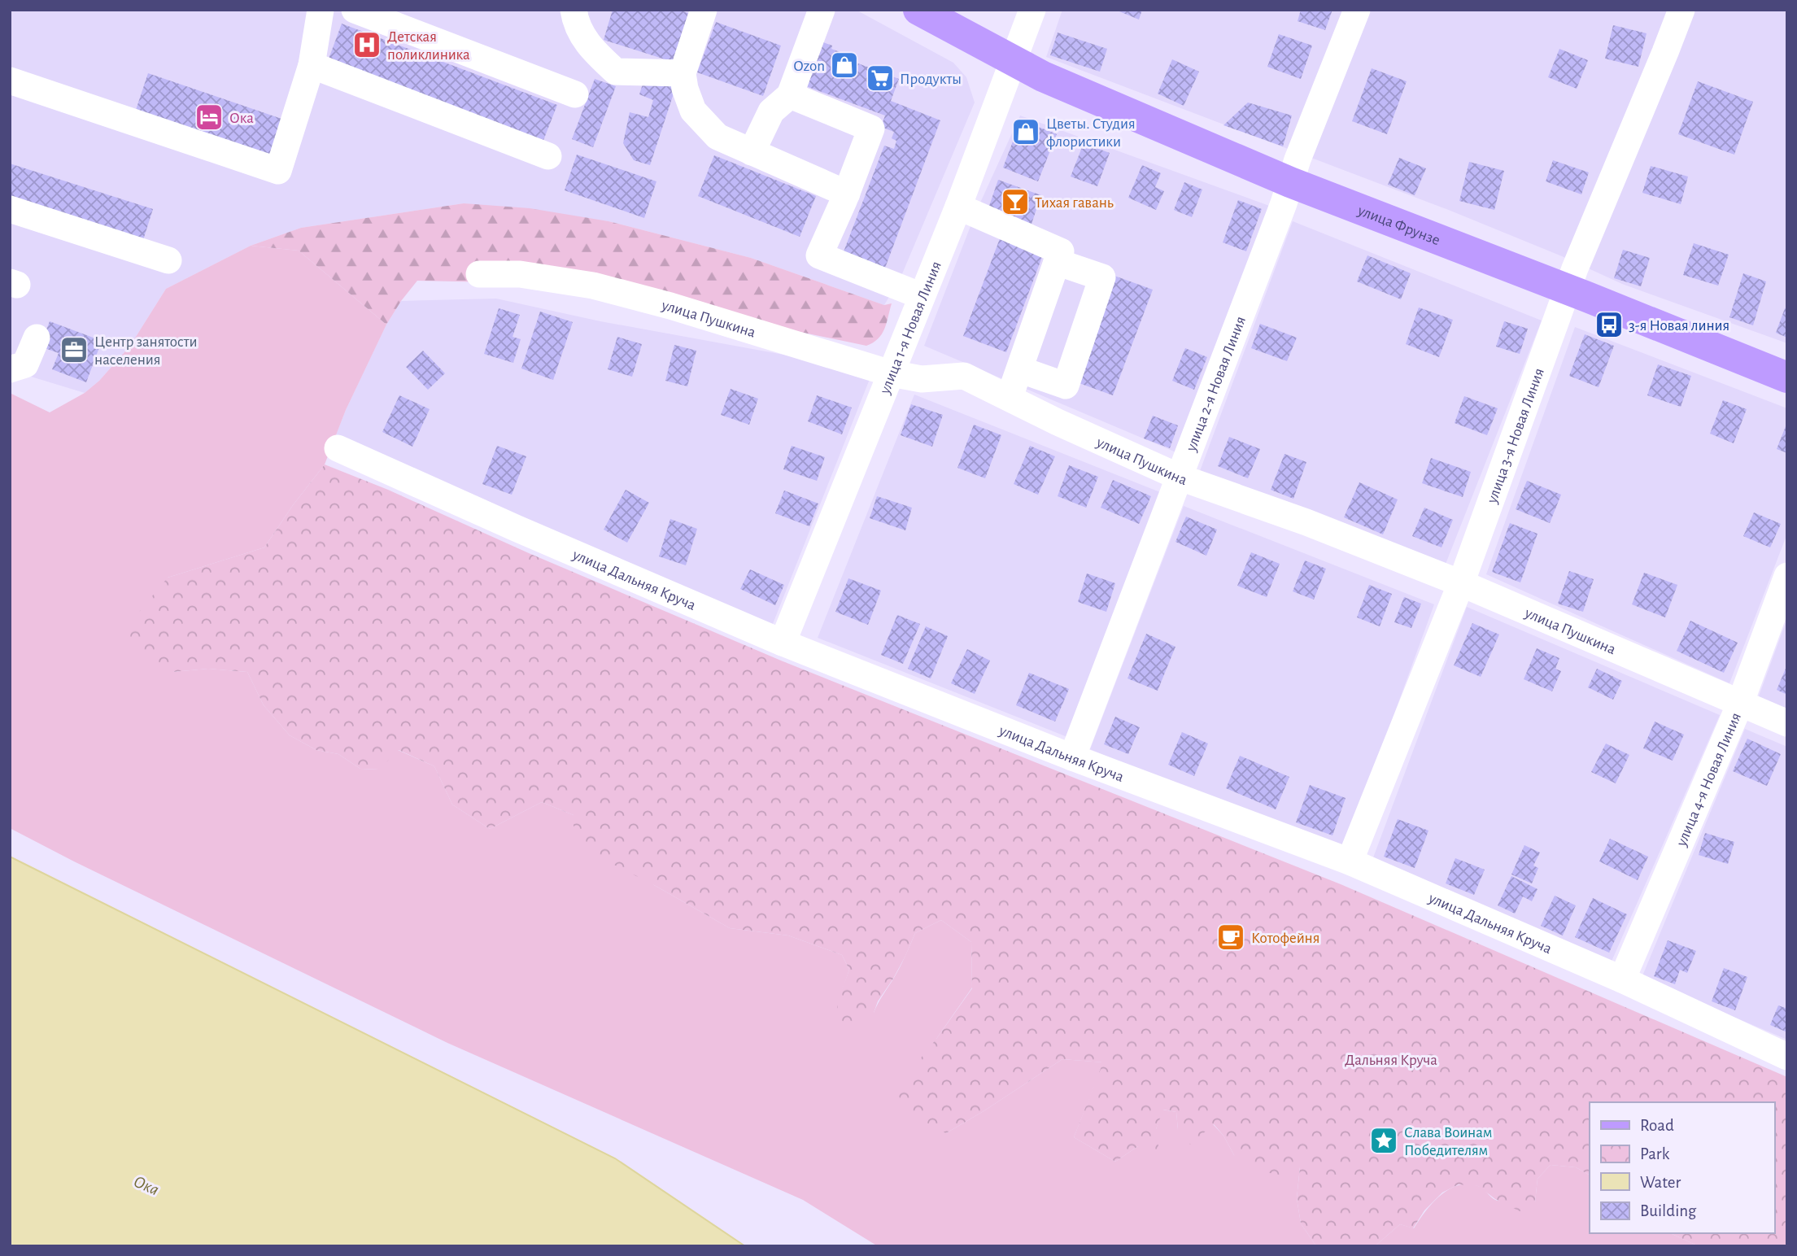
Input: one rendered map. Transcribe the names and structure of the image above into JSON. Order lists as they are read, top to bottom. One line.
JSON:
{"streets":{"main road":["улица Фрунзе"],"street":["улица Пушкина","улица 1-я Новая Линия","улица 2-я Новая Линия","улица 3-я Новая Линия","улица Дальняя Круча","улица 4-я Новая Линия"]},"crossings":[["улица Фрунзе","улица 1-я Новая Линия"],["улица Фрунзе","улица 2-я Новая Линия"],["улица Фрунзе","улица 3-я Новая Линия"],["улица Пушкина","улица 1-я Новая Линия"],["улица Пушкина","улица 2-я Новая Линия"],["улица Пушкина","улица 3-я Новая Линия"],["улица Пушкина","улица 4-я Новая Линия"],["улица 1-я Новая Линия","улица Дальняя Круча"],["улица 2-я Новая Линия","улица Дальняя Круча"],["улица 3-я Новая Линия","улица Дальняя Круча"],["улица Дальняя Круча","улица 4-я Новая Линия"]],"water":["Ока"],"parks":["Дальняя Круча"],"places":{"hospital":["Детская поликлиника"],"shop":["Ozon","Цветы. Студия флористики"],"supermarket":["Продукты"],"hotel":["Ока"],"bar":["Тихая гавань"],"bus stop":["3-я Новая линия"],"office":["Центр занятости населения"],"cafe":["Котофейня"],"place":["Слава Воинам Победителям"]},"legend":["Road","Park","Water","Building"]}
